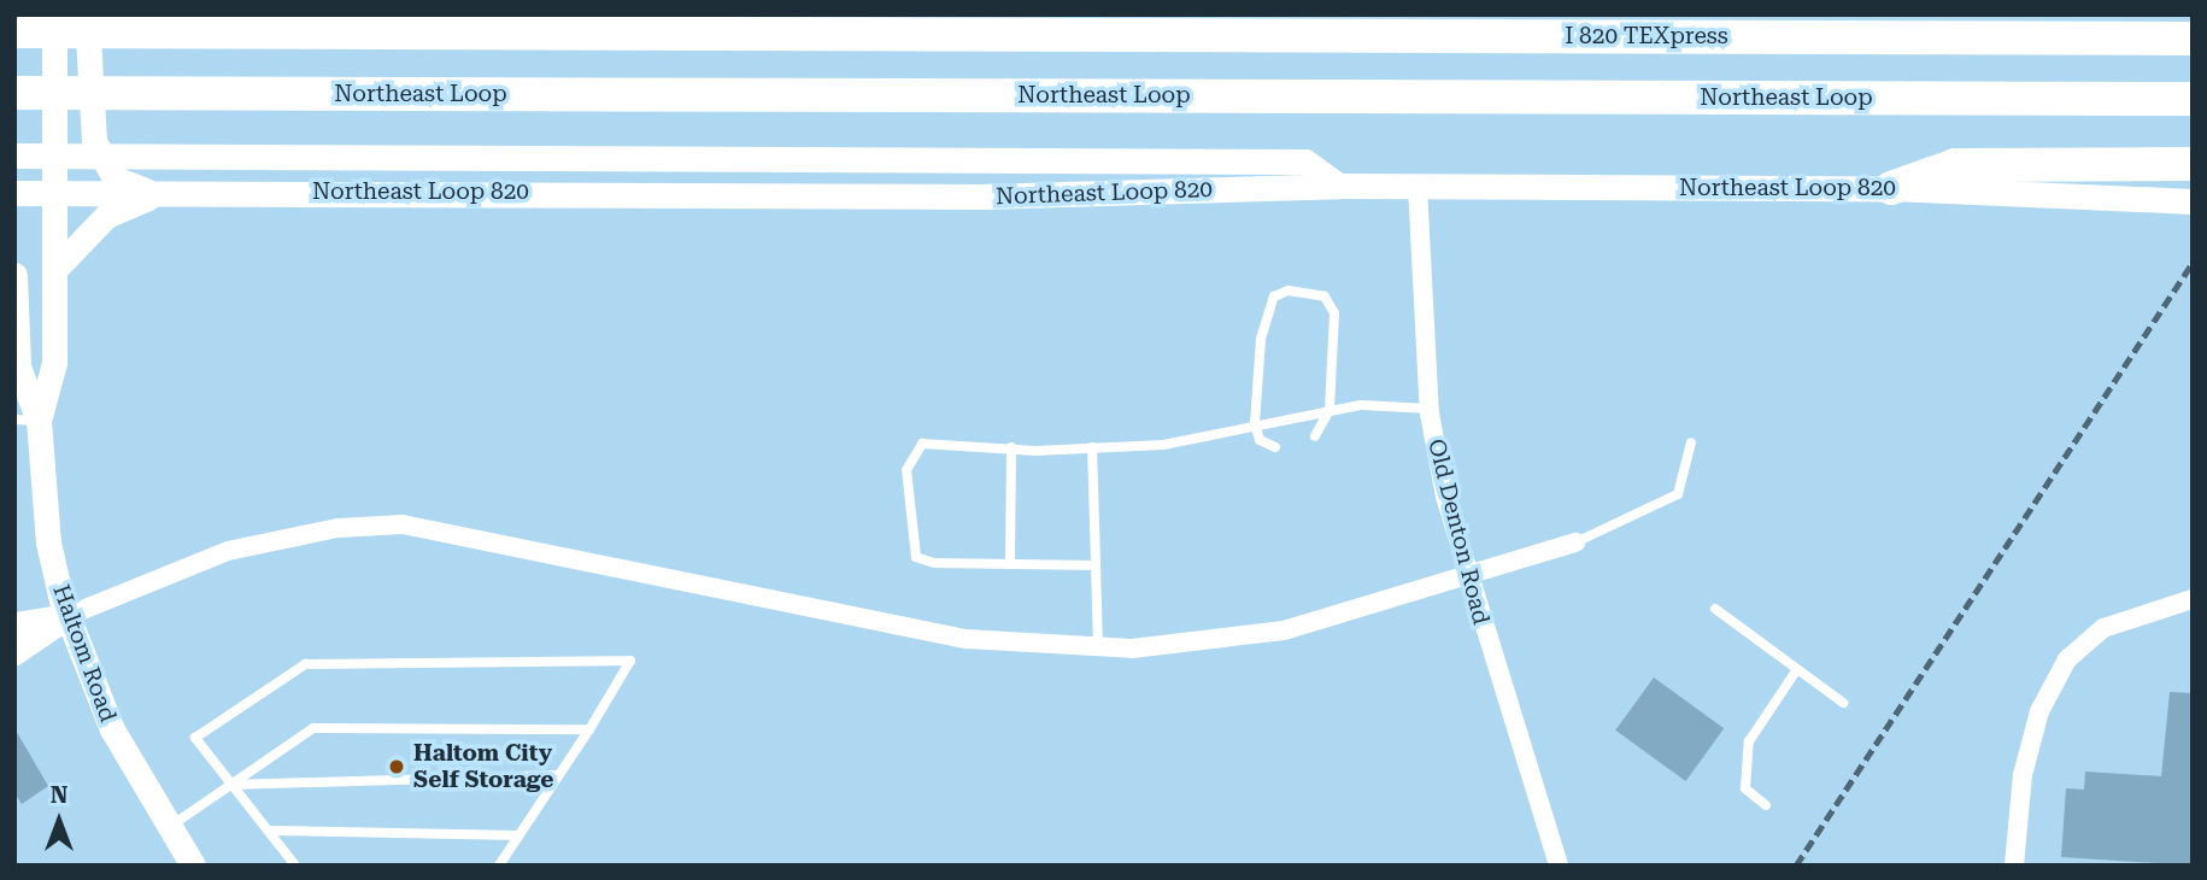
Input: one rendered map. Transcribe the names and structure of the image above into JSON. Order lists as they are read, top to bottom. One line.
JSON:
{"streets":{"highway":["I 820 TEXpress","Northeast Loop"],"main road":["Northeast Loop 820","Haltom Road"],"street":["Old Denton Road"]},"crossings":[["Northeast Loop 820","Old Denton Road"],["Northeast Loop 820","Haltom Road"]],"places":["Haltom City Self Storage"],"north":"top"}
